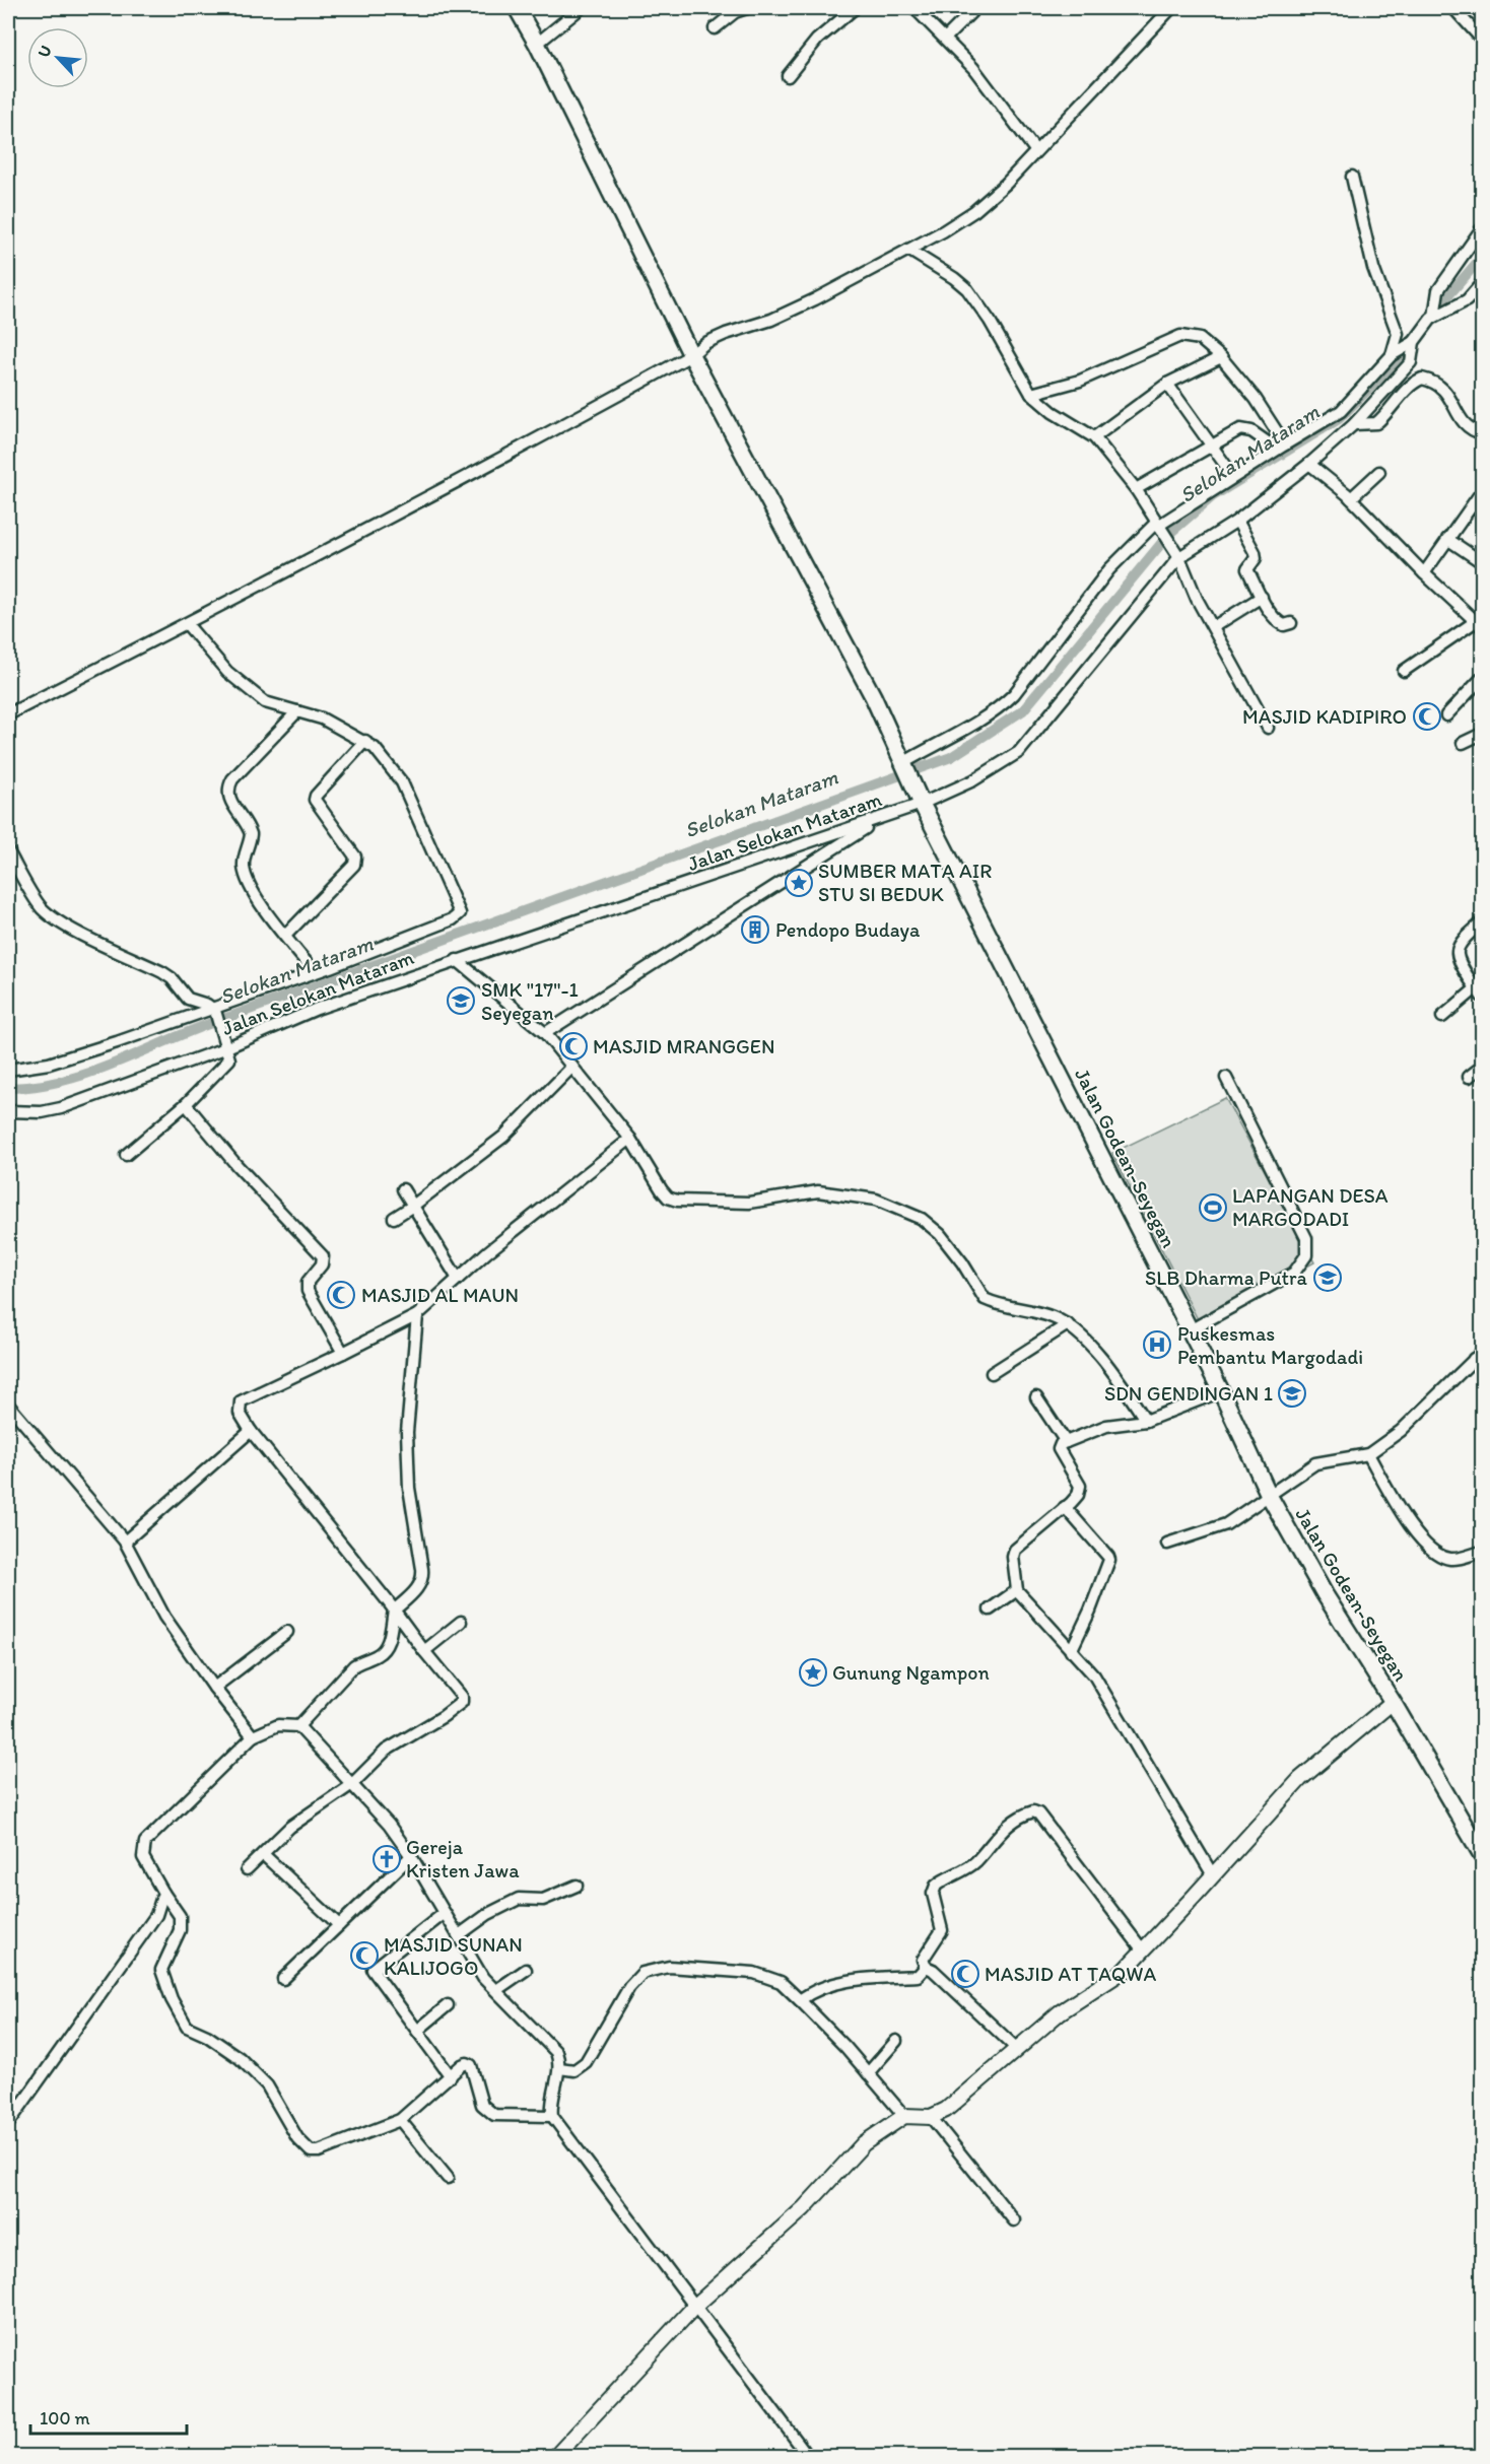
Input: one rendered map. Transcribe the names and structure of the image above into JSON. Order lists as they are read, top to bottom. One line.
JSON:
{"streets":{"main road":["Jalan Godean-Seyegan"],"street":["Jalan Selokan Mataram"]},"crossings":[["Jalan Selokan Mataram","Jalan Godean-Seyegan"]],"water":["Selokan Mataram"],"places":{"mosque":["MASJID KADIPIRO","MASJID MRANGGEN","MASJID AL MAUN","MASJID SUNAN KALIJOGO","MASJID AT TAQWA"],"place":["SUMBER MATA AIR STU SI BEDUK","Gunung Ngampon"],"building":["Pendopo Budaya"],"school or university":["SMK \"17\"-1 Seyegan","SLB Dharma Putra","SDN GENDINGAN 1"],"sports":["LAPANGAN DESA MARGODADI"],"hospital":["Puskesmas Pembantu Margodadi"],"church":["Gereja Kristen Jawa"]},"scale_bar":"100 m","north":"top left"}
